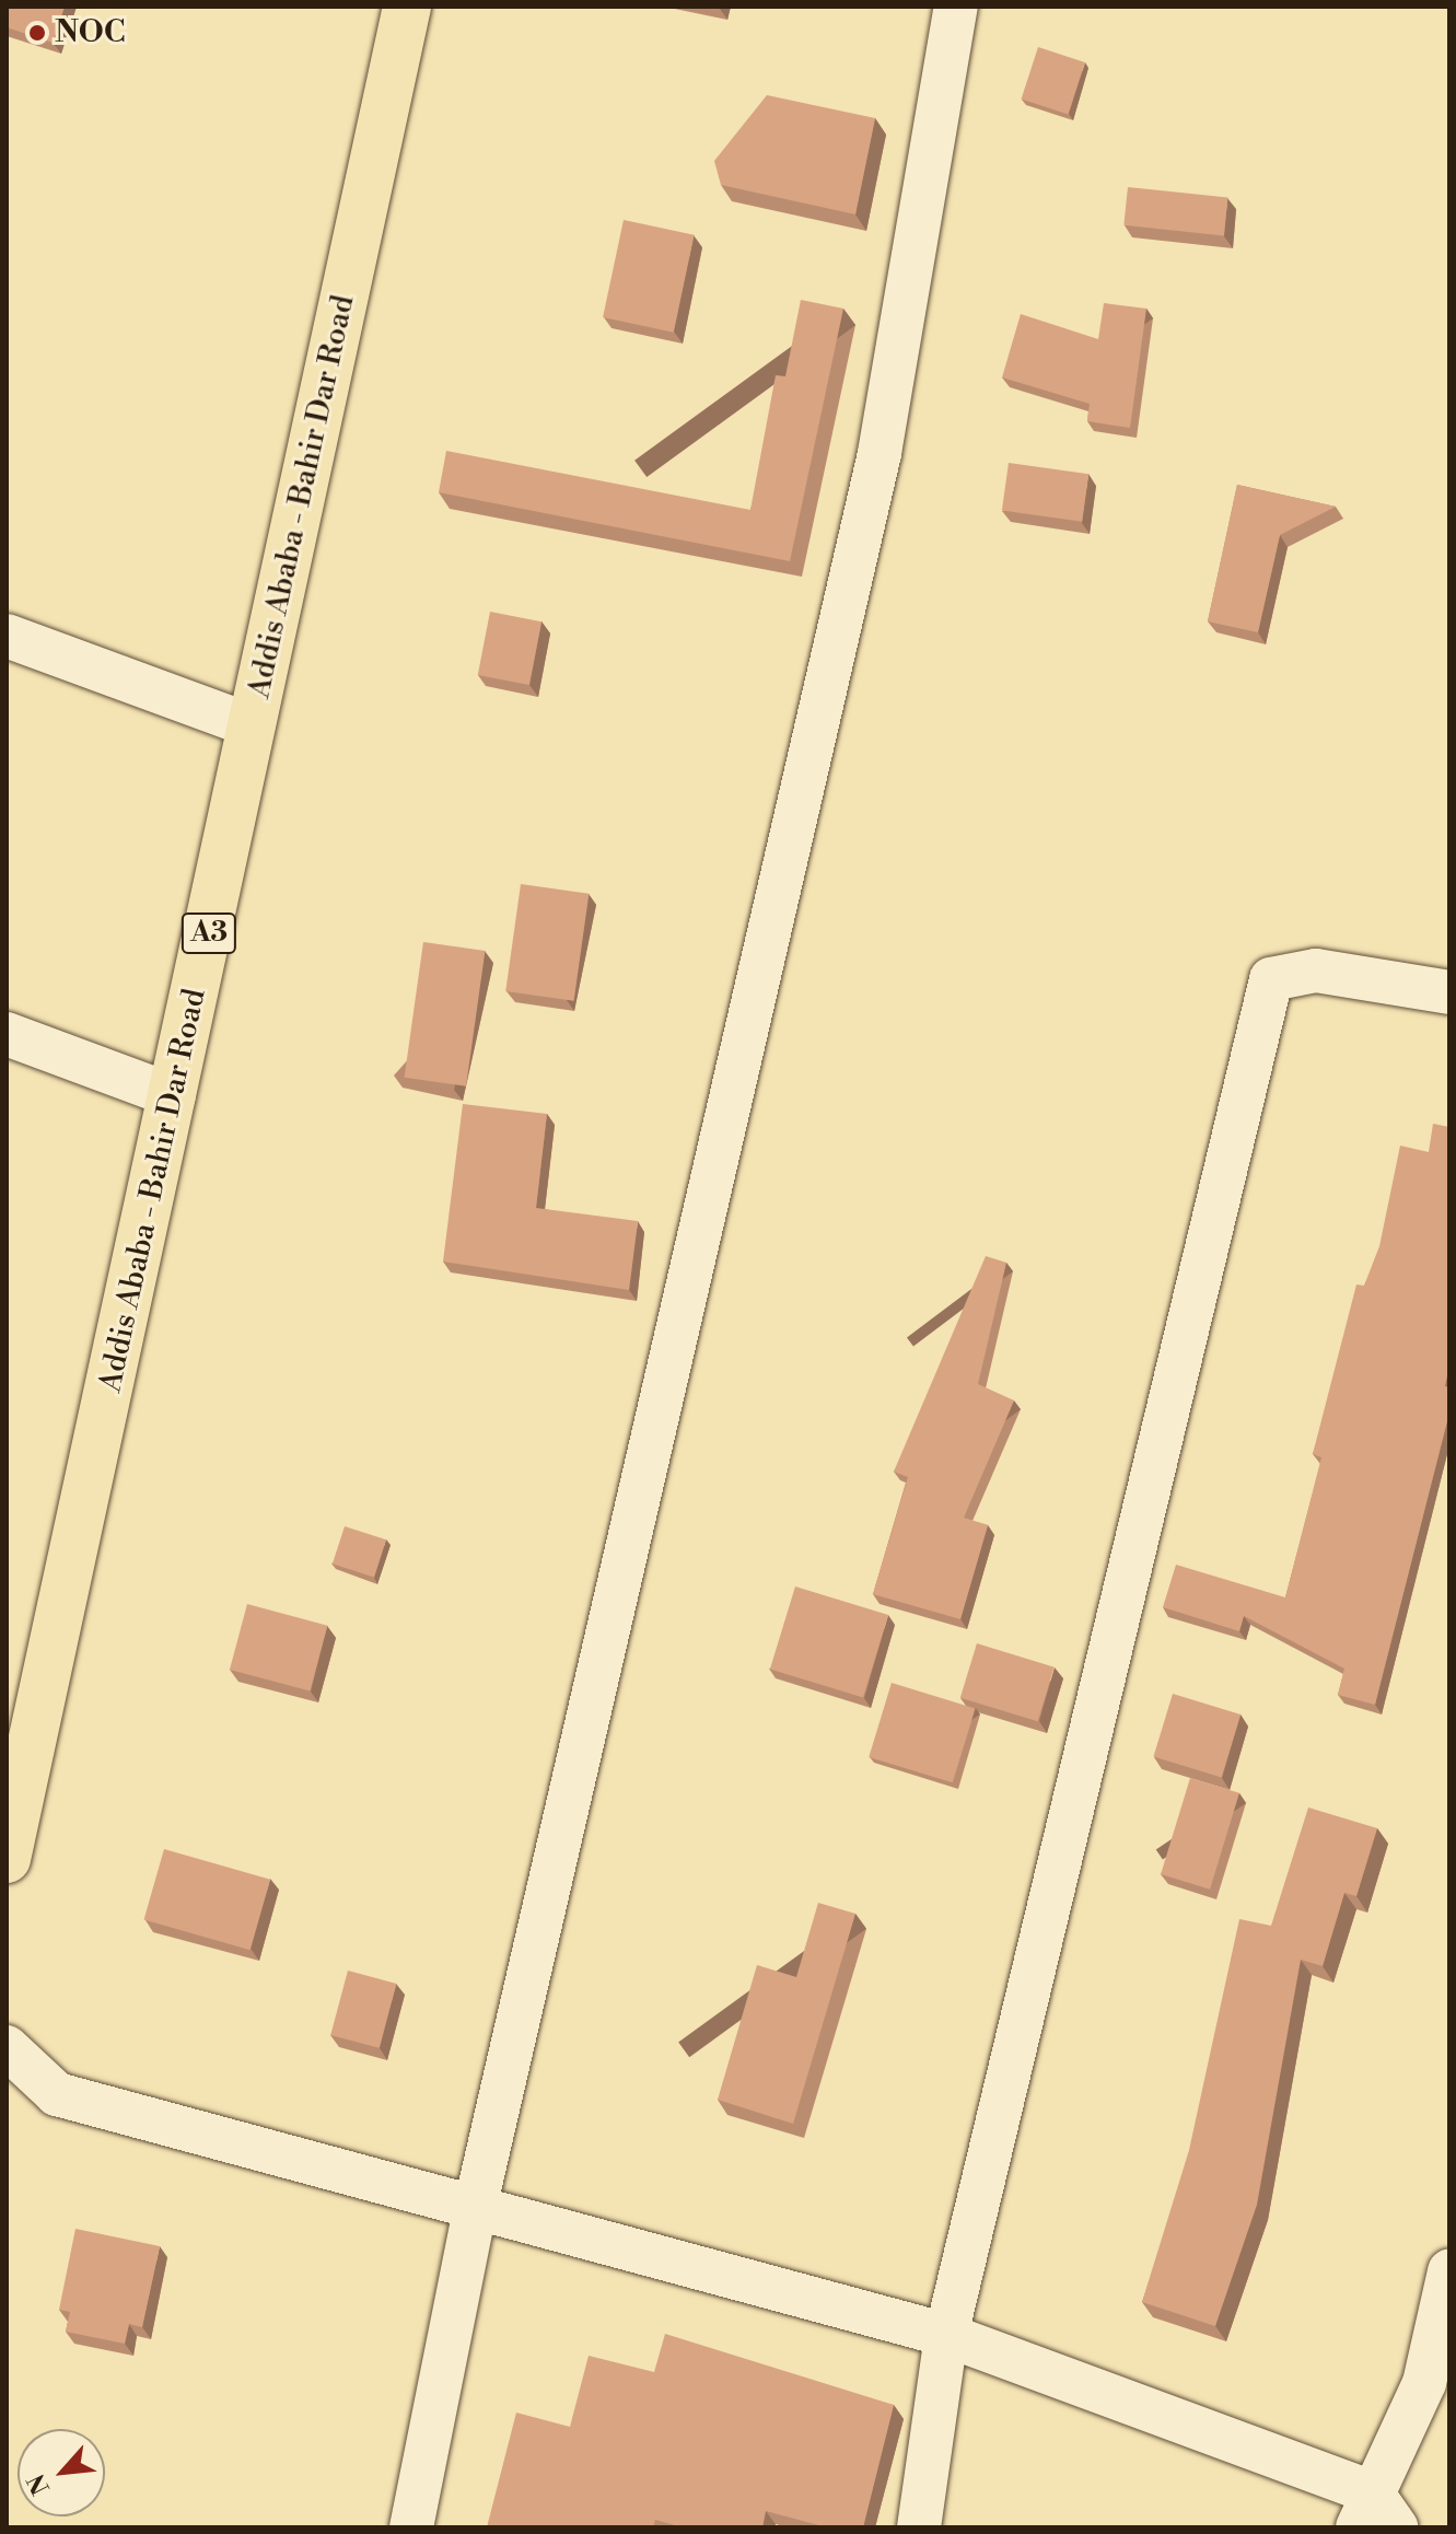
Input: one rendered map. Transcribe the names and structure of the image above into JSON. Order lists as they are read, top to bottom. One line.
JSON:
{"streets":{"highway":["Addis Ababa - Bahir Dar Road","A3"]},"places":["NOC"],"north":"bottom left"}
